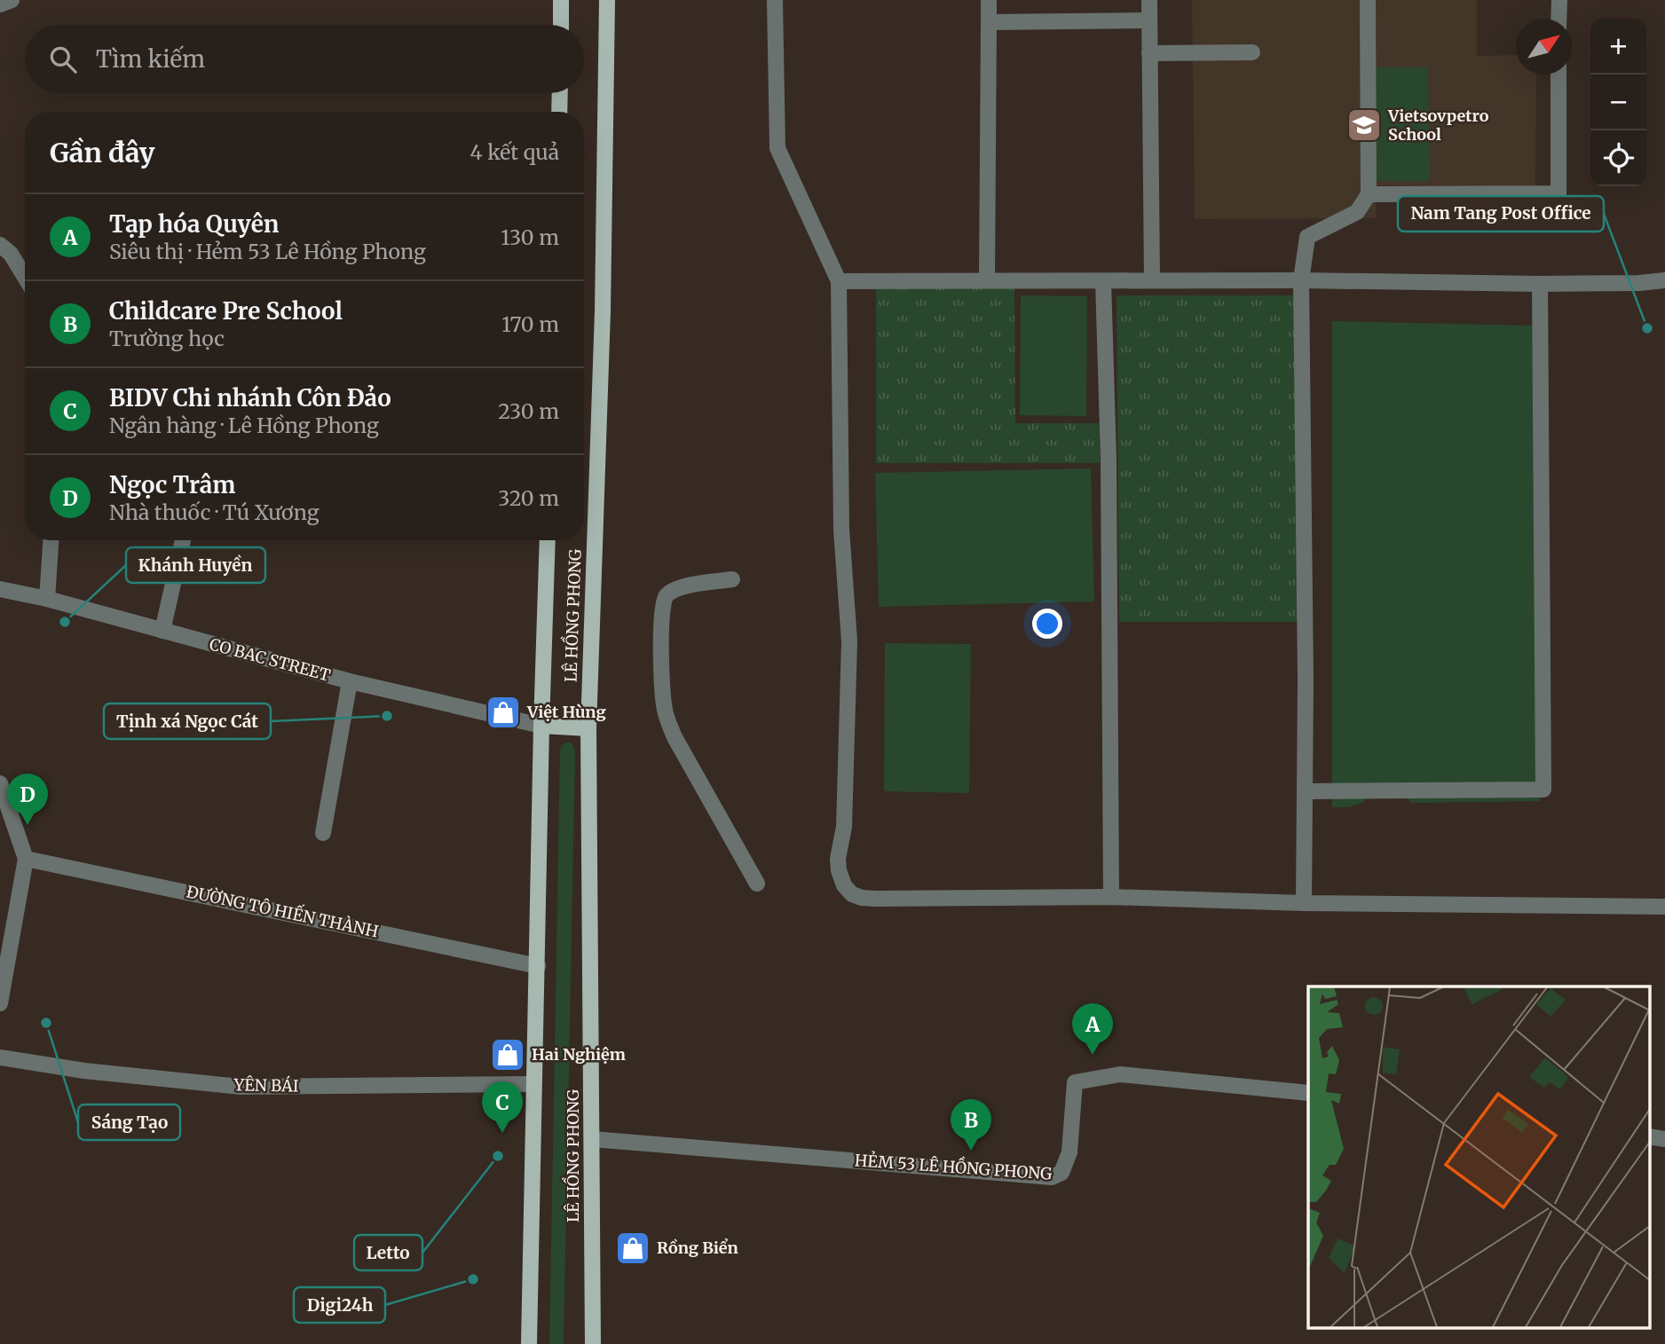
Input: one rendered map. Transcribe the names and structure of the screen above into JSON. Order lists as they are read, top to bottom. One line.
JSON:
{"streets":{"main road":["LÊ HỒNG PHONG"],"street":["CO BAC STREET","ĐƯỜNG TÔ HIẾN THÀNH","YÊN BÁI","HẺM 53 LÊ HỒNG PHONG"]},"crossings":[["LÊ HỒNG PHONG","CO BAC STREET"],["LÊ HỒNG PHONG","ĐƯỜNG TÔ HIẾN THÀNH"],["LÊ HỒNG PHONG","YÊN BÁI"],["LÊ HỒNG PHONG","HẺM 53 LÊ HỒNG PHONG"]],"places":{"school or university":["Vietsovpetro School"],"other":["Nam Tang Post Office","Khánh Huyền","Tịnh xá Ngọc Cát","Sáng Tạo","Letto","Digi24h"],"shop":["Việt Hùng","Hai Nghiệm","Rồng Biển"]},"north":"top right","page":{"map_buttons":["+","−"],"search":"Tìm kiếm","heading":["Gần đây","4 kết quả"],"list":[{"mark":"A","name":"Tạp hóa Quyên","note":"Siêu thị · Hẻm 53 Lê Hồng Phong","value":"130 m"},{"mark":"B","name":"Childcare Pre School","note":"Trường học","value":"170 m"},{"mark":"C","name":"BIDV Chi nhánh Côn Đảo","note":"Ngân hàng · Lê Hồng Phong","value":"230 m"},{"mark":"D","name":"Ngọc Trâm","note":"Nhà thuốc · Tú Xương","value":"320 m"}],"pins":["D","A","C","B"]}}
